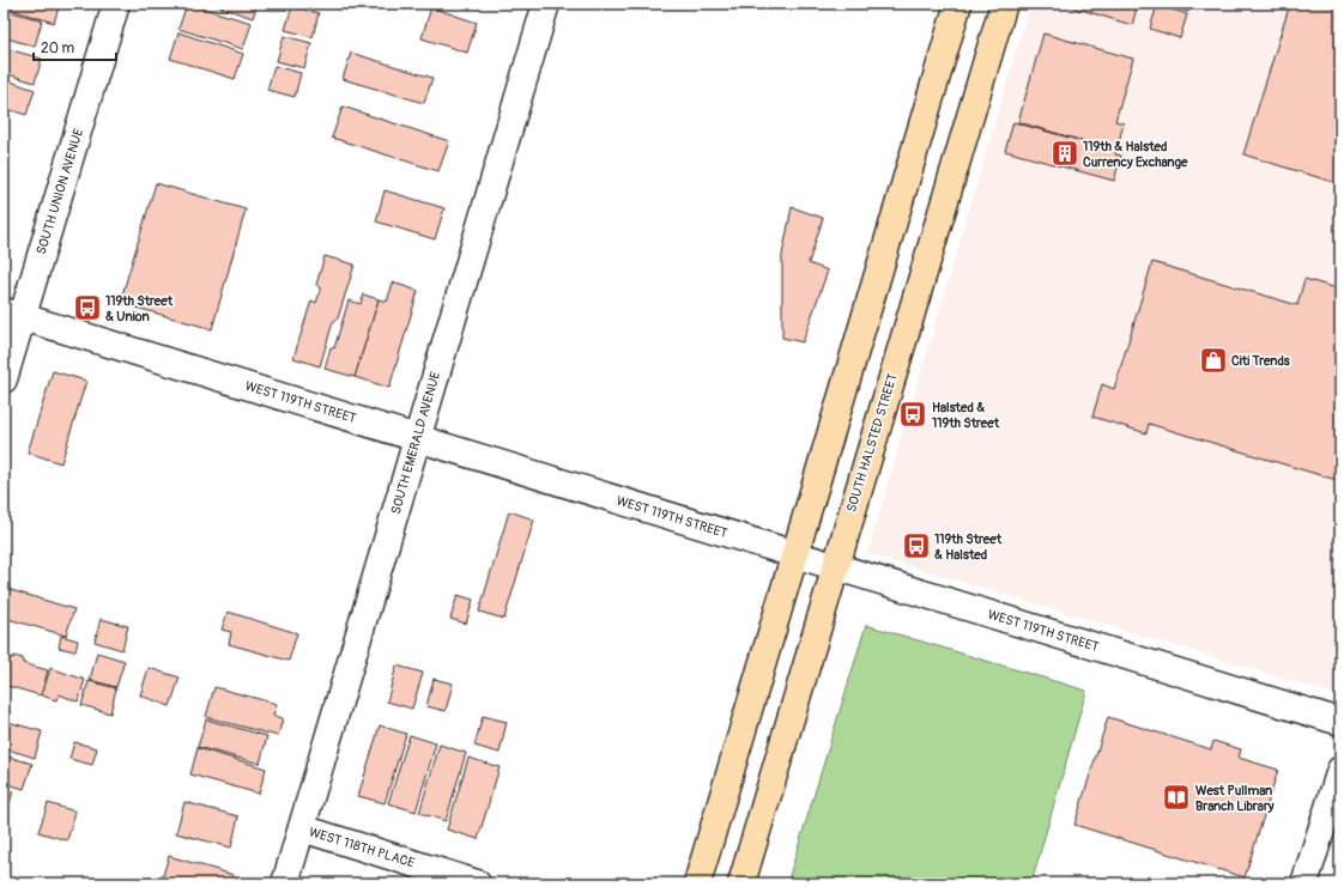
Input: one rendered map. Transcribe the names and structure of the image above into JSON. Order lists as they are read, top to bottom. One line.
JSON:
{"streets":{"main road":["SOUTH HALSTED STREET"],"street":["SOUTH UNION AVENUE","WEST 119TH STREET","SOUTH EMERALD AVENUE","WEST 118TH PLACE"]},"crossings":[["SOUTH UNION AVENUE","WEST 119TH STREET"],["WEST 119TH STREET","SOUTH EMERALD AVENUE"],["WEST 119TH STREET","SOUTH HALSTED STREET"],["SOUTH EMERALD AVENUE","WEST 118TH PLACE"]],"places":{"building":["119th & Halsted Currency Exchange"],"bus stop":["119th Street & Union","Halsted & 119th Street","119th Street & Halsted"],"shop":["Citi Trends"],"library":["West Pullman Branch Library"]},"scale_bar":"20 m"}
